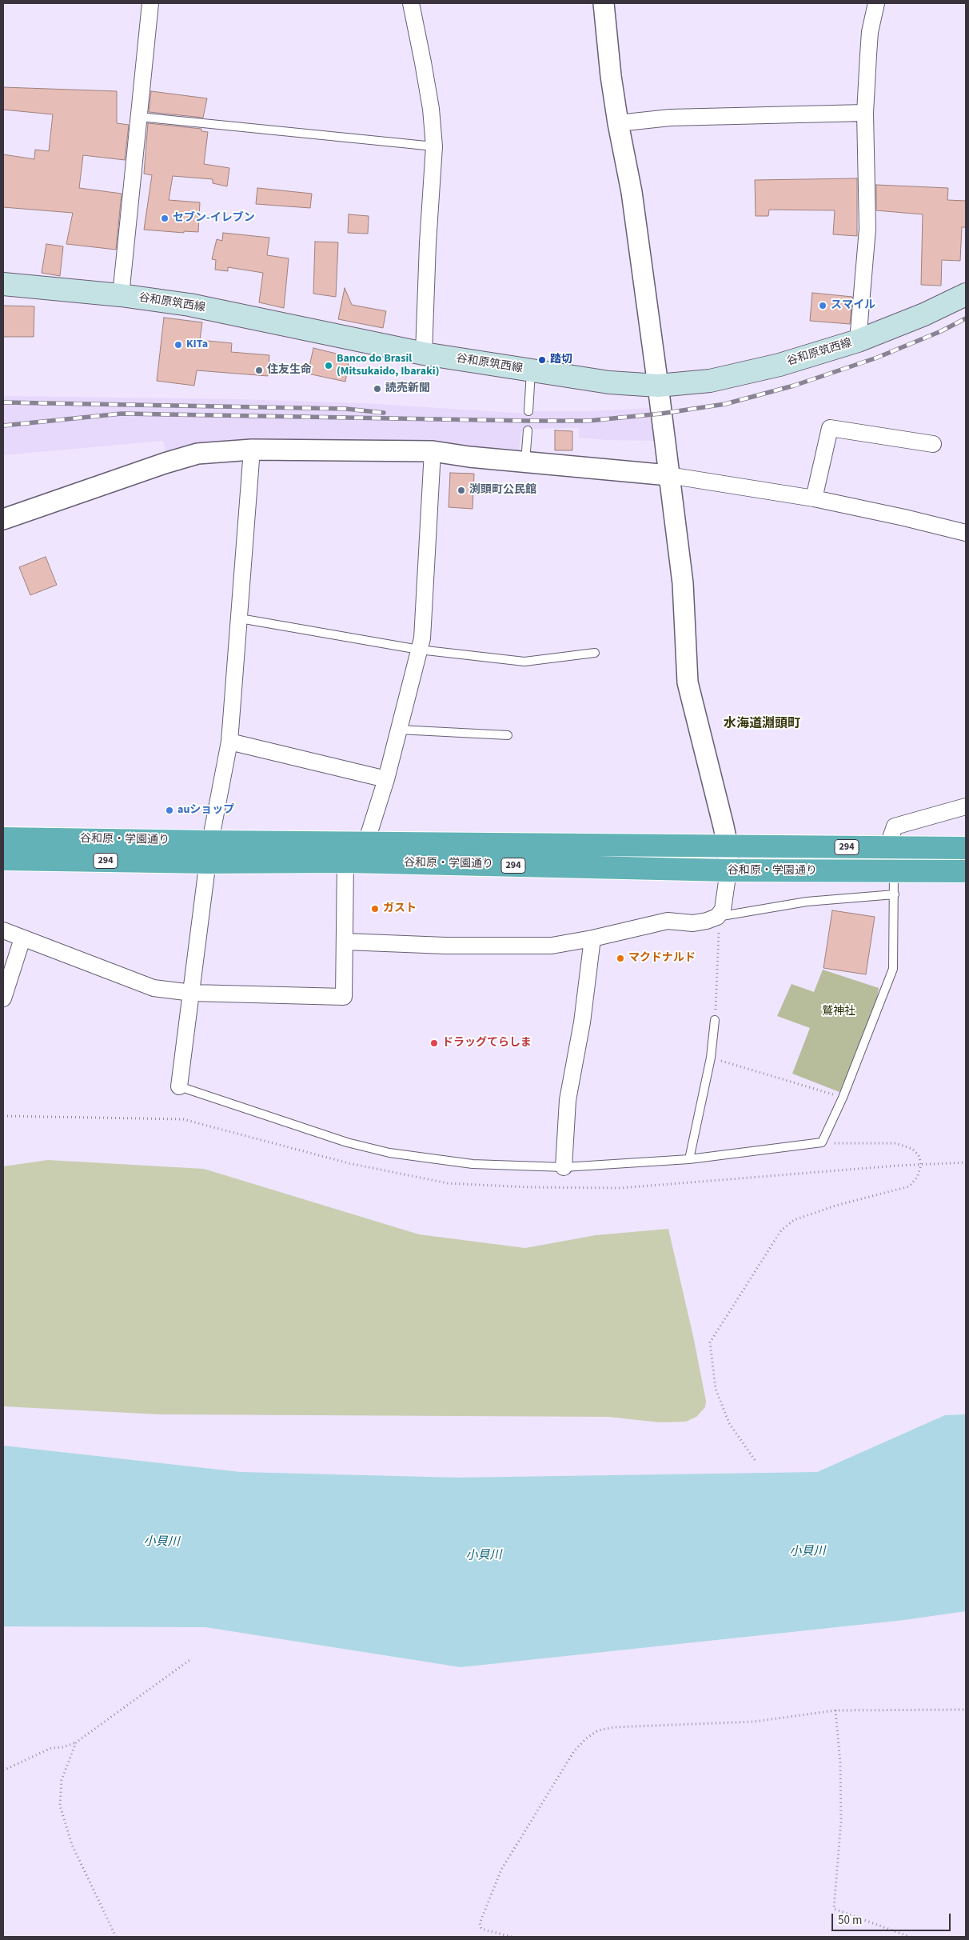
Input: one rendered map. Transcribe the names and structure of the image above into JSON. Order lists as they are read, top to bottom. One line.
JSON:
{"streets":{"highway":["谷和原・学園通り","294"],"main road":["谷和原筑西線"]},"districts":["水海道淵頭町"],"water":["小貝川"],"parks":["鷲神社"],"places":["セブン-イレブン","スマイル","KITa","踏切","Banco do Brasil (Mitsukaido, Ibaraki)","住友生命","読売新聞","渕頭町公民館","auショップ","ガスト","マクドナルド","ドラッグてらしま"],"scale_bar":"50 m"}
